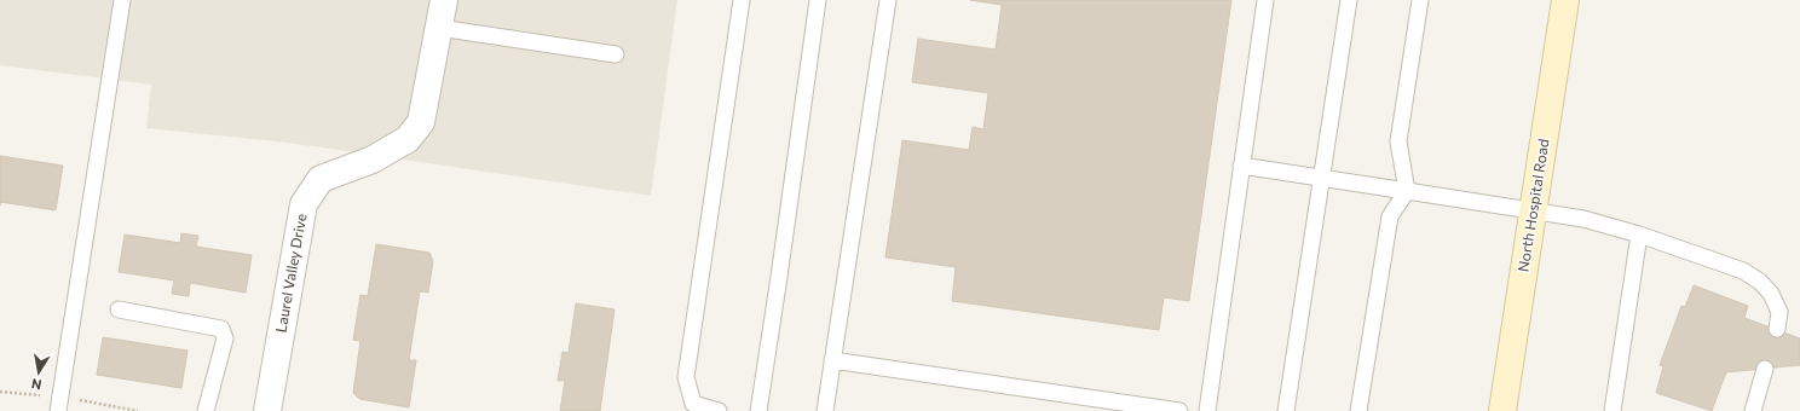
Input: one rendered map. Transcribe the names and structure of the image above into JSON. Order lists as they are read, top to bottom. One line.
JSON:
{"streets":{"street":["North Hospital Road","Laurel Valley Drive"]},"north":"bottom"}
